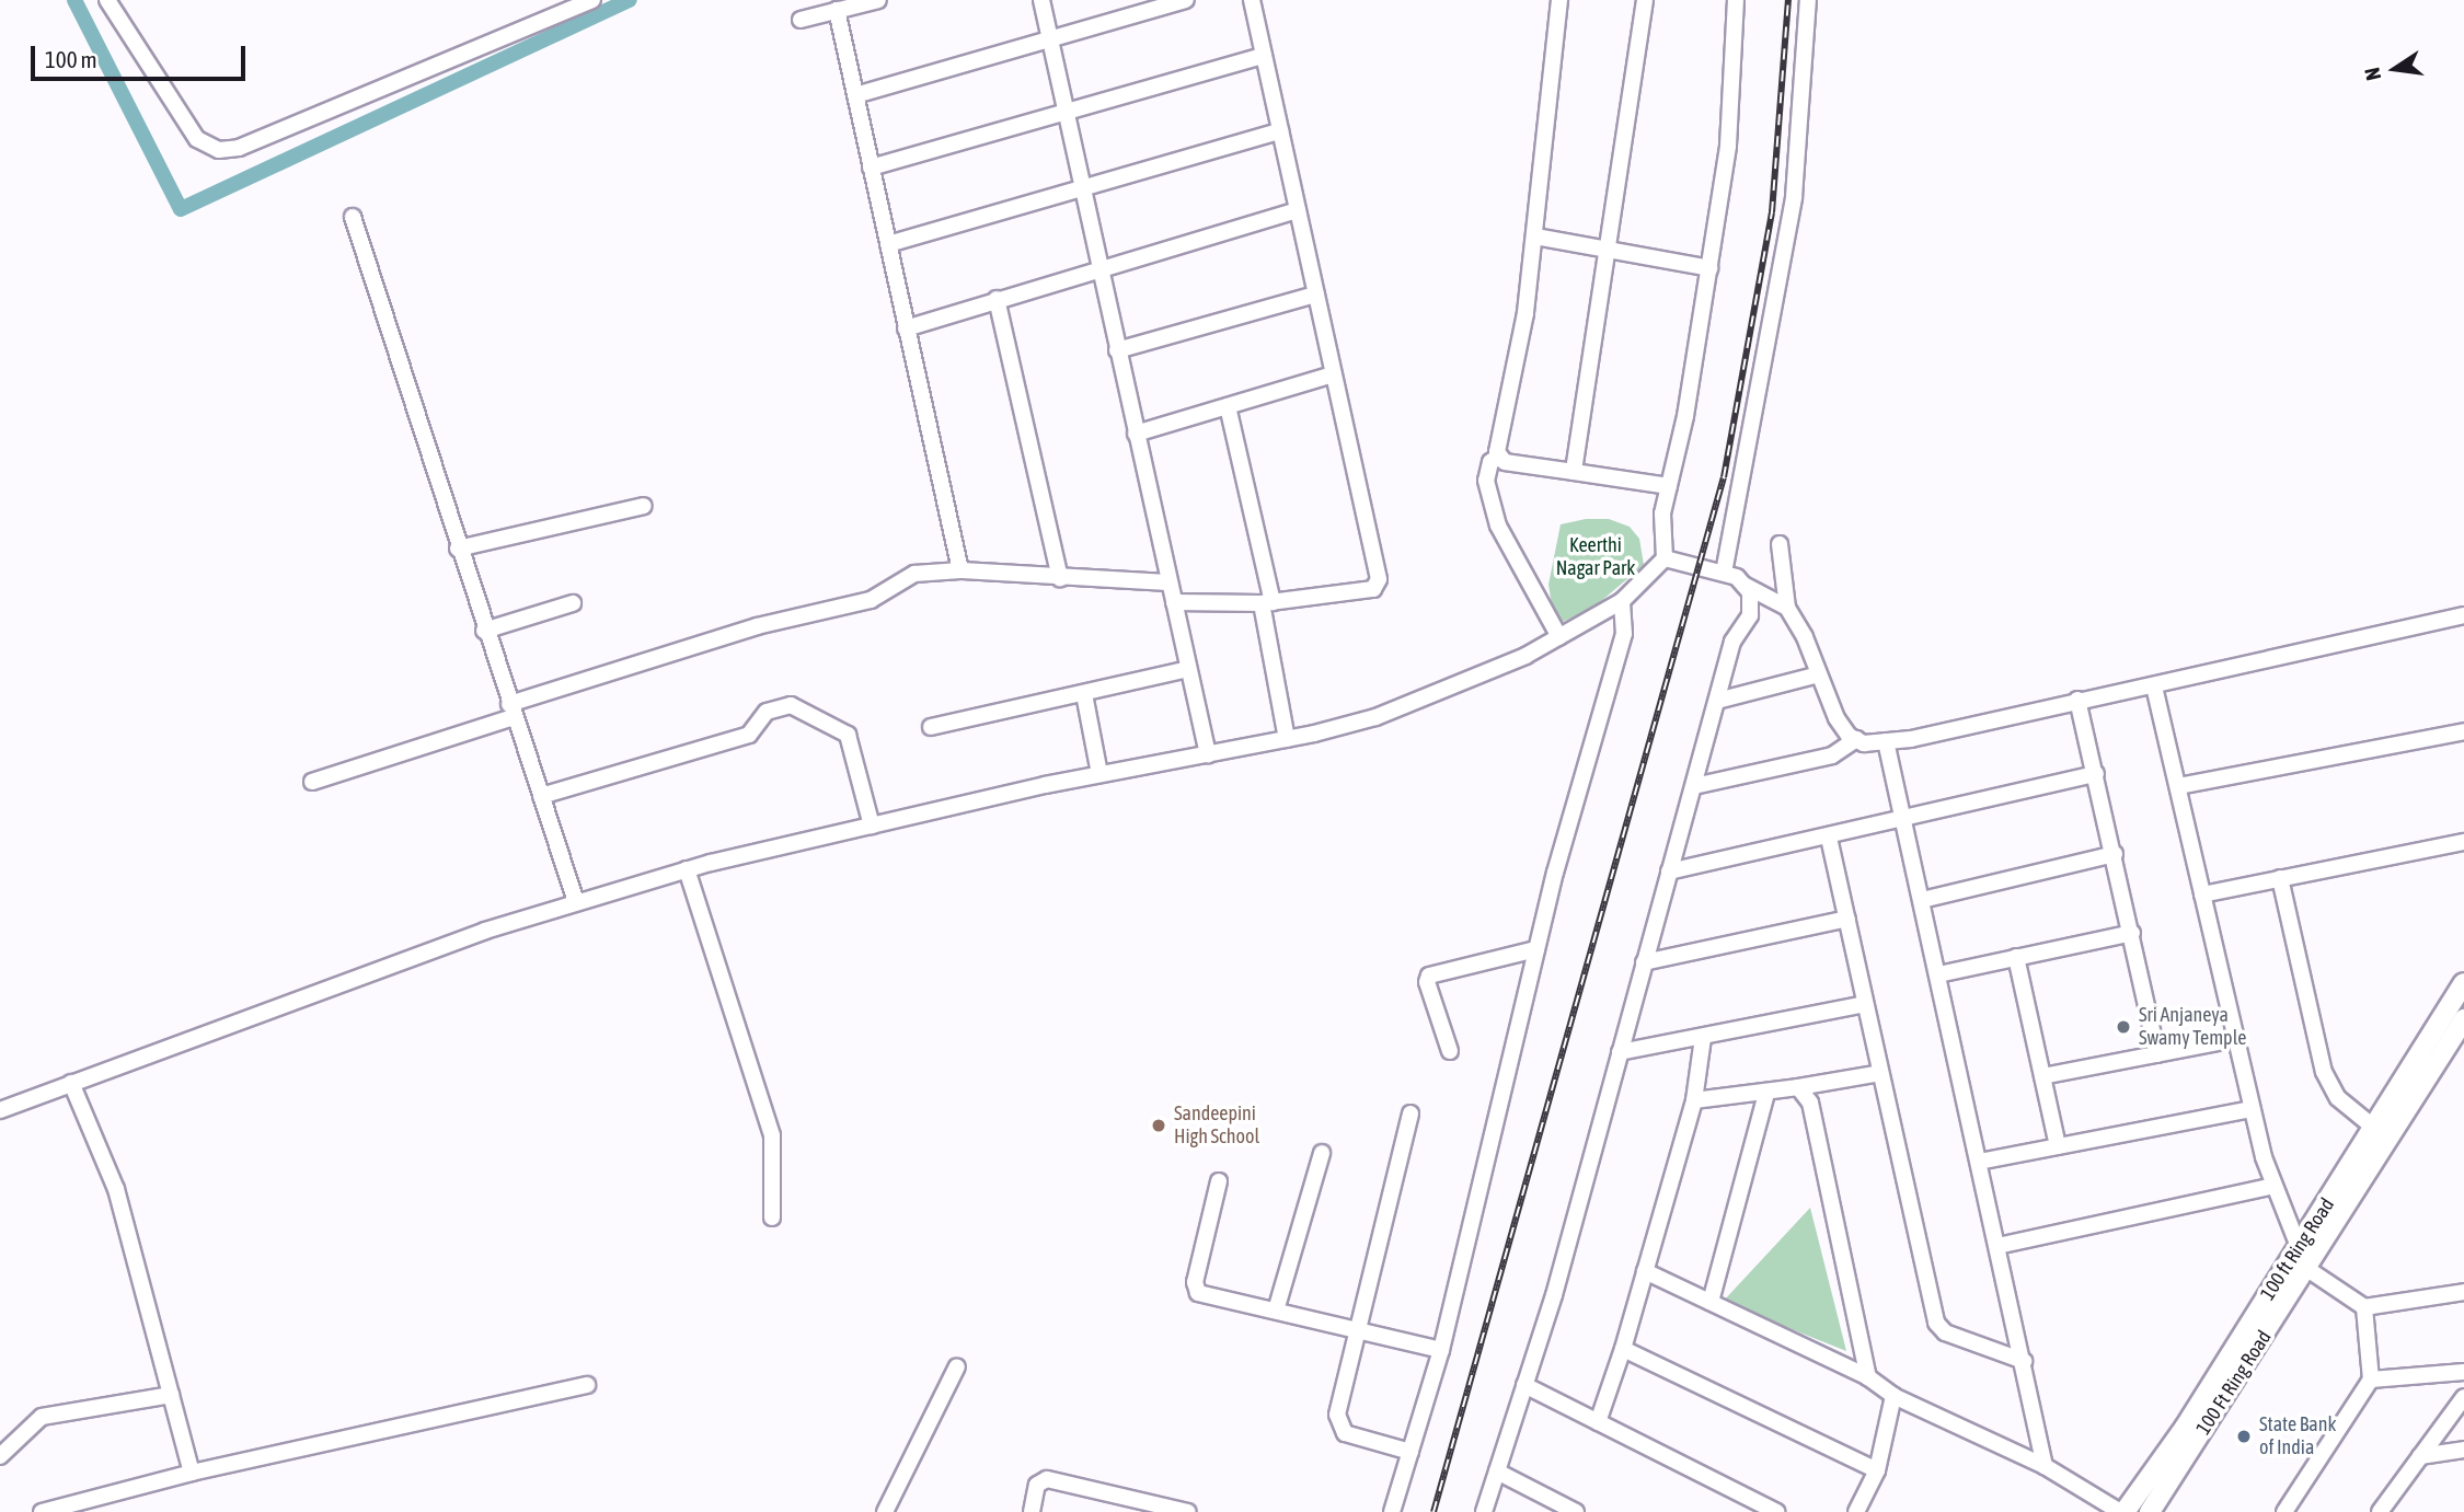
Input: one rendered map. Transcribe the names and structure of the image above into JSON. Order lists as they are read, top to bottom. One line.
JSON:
{"streets":{"main road":["100 ft Ring Road","100 Ft Ring Road"]},"parks":["Keerthi Nagar Park"],"places":["Sri Anjaneya Swamy Temple","Sandeepini High School","State Bank of India"],"scale_bar":"100 m","north":"left"}
